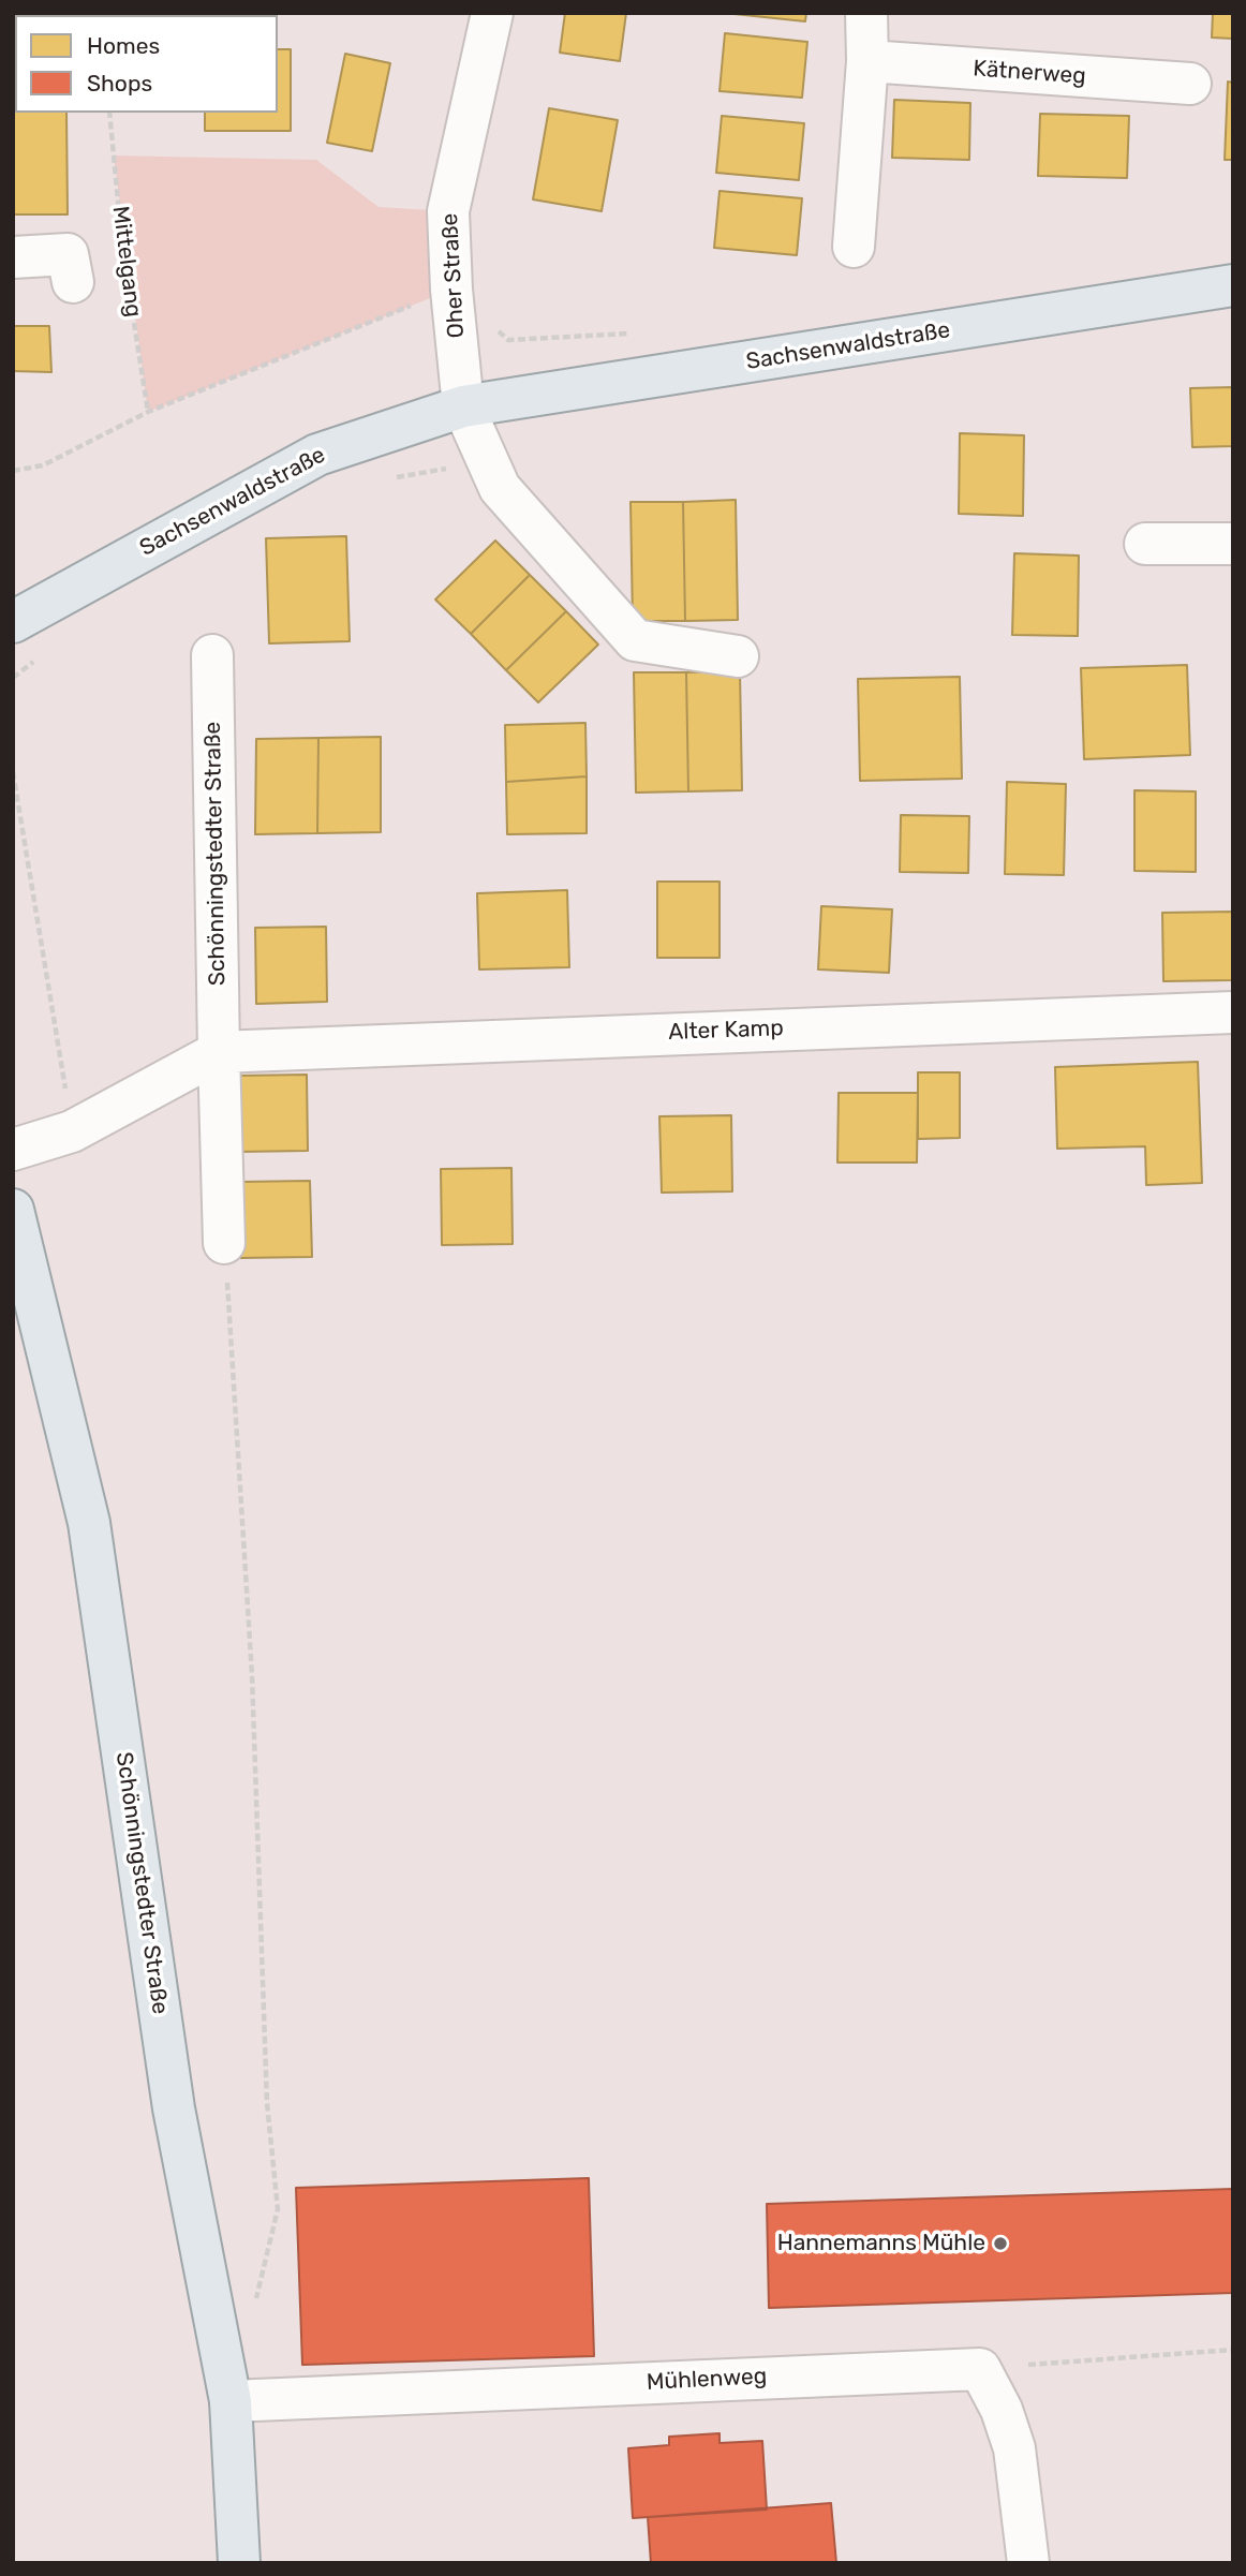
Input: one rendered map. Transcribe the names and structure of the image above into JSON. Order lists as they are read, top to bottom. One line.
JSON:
{"streets":{"main road":["Sachsenwaldstraße","Schönningstedter Straße"],"street":["Kätnerweg","Oher Straße","Alter Kamp","Mühlenweg"],"path":["Mittelgang"]},"crossings":[["Oher Straße","Sachsenwaldstraße"],["Schönningstedter Straße","Alter Kamp"],["Schönningstedter Straße","Mühlenweg"]],"places":["Hannemanns Mühle"],"legend":["Homes","Shops"]}
